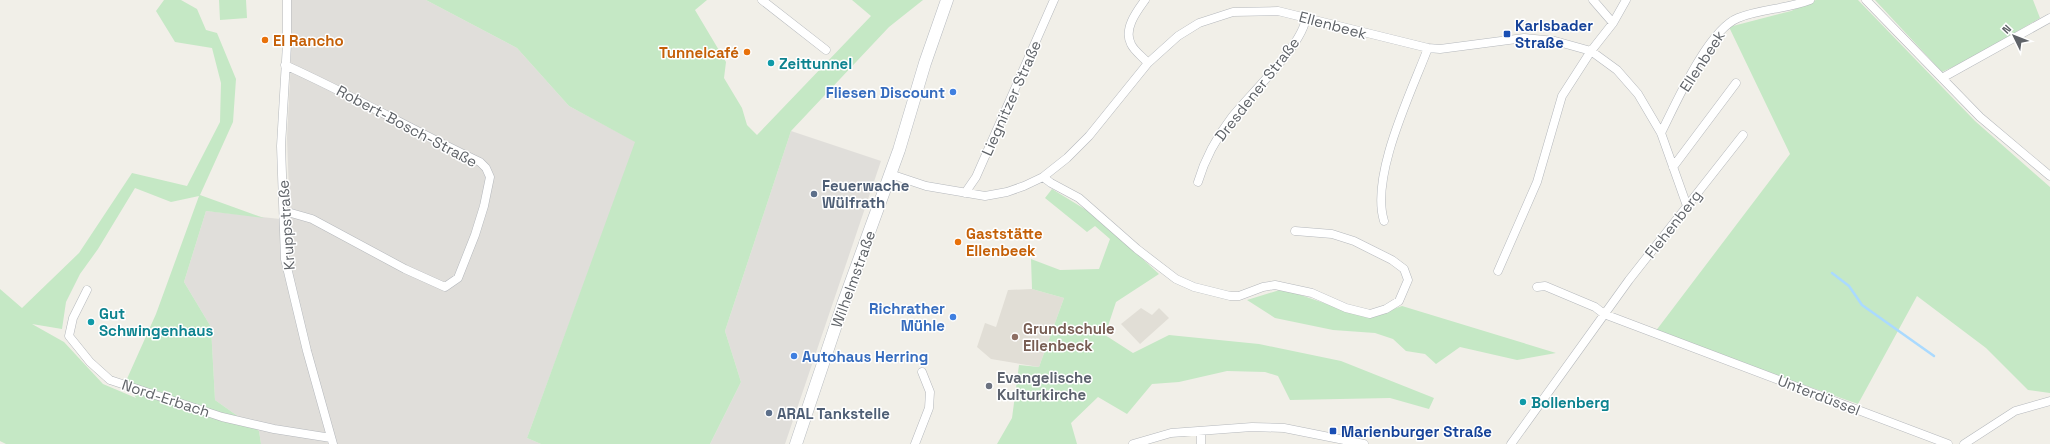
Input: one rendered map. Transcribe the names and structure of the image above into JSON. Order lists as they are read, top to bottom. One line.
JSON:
{"streets":{"main road":["Wilhelmstraße"],"street":["Ellenbeek","Dresdener Straße","Liegnitzer Straße","Robert-Bosch-Straße","Flehenberg","Kruppstraße","Unterdüssel","Nord-Erbach"]},"crossings":[["Ellenbeek","Dresdener Straße"],["Ellenbeek","Liegnitzer Straße"],["Ellenbeek","Flehenberg"],["Ellenbeek","Wilhelmstraße"],["Robert-Bosch-Straße","Kruppstraße"],["Flehenberg","Unterdüssel"],["Kruppstraße","Nord-Erbach"]],"places":{"transit":["Karlsbader Straße","Marienburger Straße"],"other":["El Rancho","Tunnelcafé","Zeittunnel","Fliesen Discount","Feuerwache Wülfrath","Gaststätte Ellenbeek","Richrather Mühle","Gut Schwingenhaus","Grundschule Ellenbeck","Autohaus Herring","Evangelische Kulturkirche","Bollenberg","ARAL Tankstelle"]},"north":"top left"}
